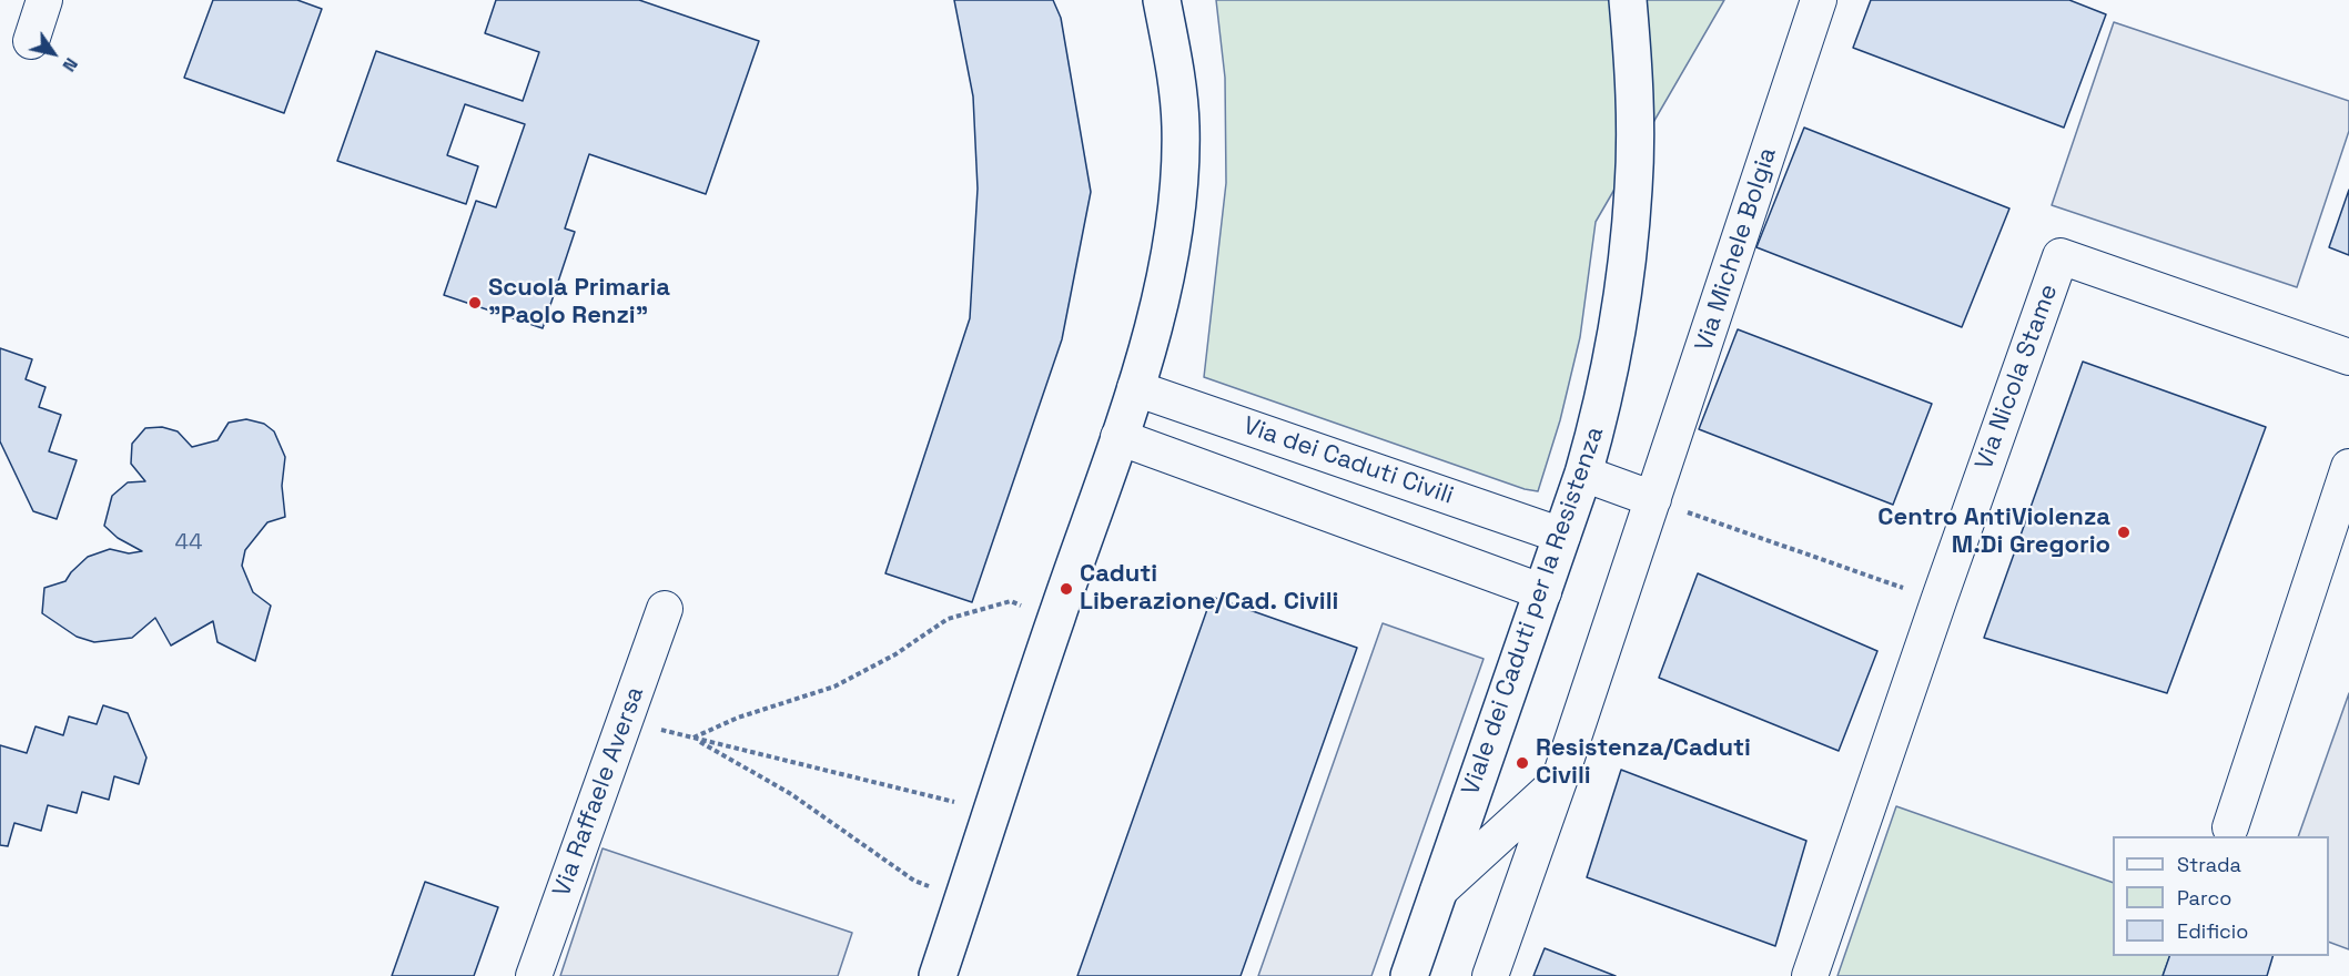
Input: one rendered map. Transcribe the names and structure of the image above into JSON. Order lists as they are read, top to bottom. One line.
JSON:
{"streets":{"street":["Via Michele Bolgia","Via Nicola Stame","Via dei Caduti Civili","Viale dei Caduti per la Resistenza","Via Raffaele Aversa"]},"crossings":[["Via Michele Bolgia","Viale dei Caduti per la Resistenza"],["Via dei Caduti Civili","Viale dei Caduti per la Resistenza"]],"places":["Scuola Primaria \"Paolo Renzi\"","Centro AntiViolenza M.Di Gregorio","Caduti Liberazione/Cad. Civili","Resistenza/Caduti Civili"],"house_numbers":["44"],"legend":["Strada","Parco","Edificio"],"north":"bottom right"}
